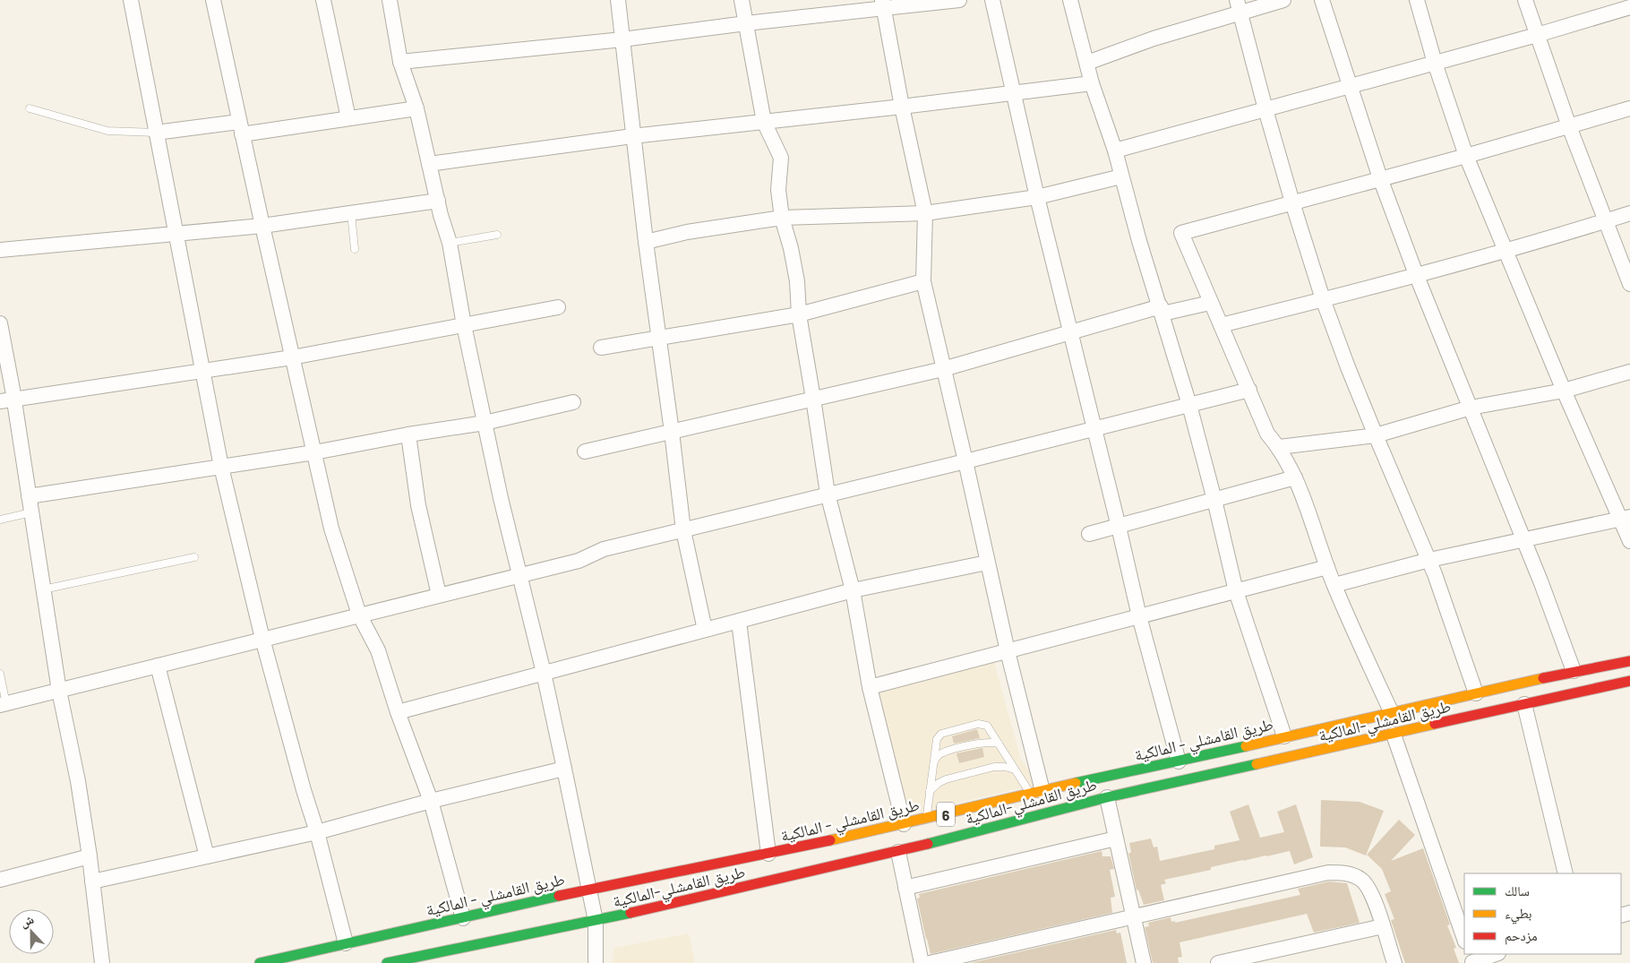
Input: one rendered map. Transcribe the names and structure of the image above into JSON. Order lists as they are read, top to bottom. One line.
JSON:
{"streets":{"highway":["طريق القامشلي-المالكية","طريق القامشلي - المالكية","6"]},"crossings":[["طريق القامشلي-المالكية","طريق القامشلي - المالكية"]],"legend":["سالك","بطيء","مزدحم"],"north":"top"}
